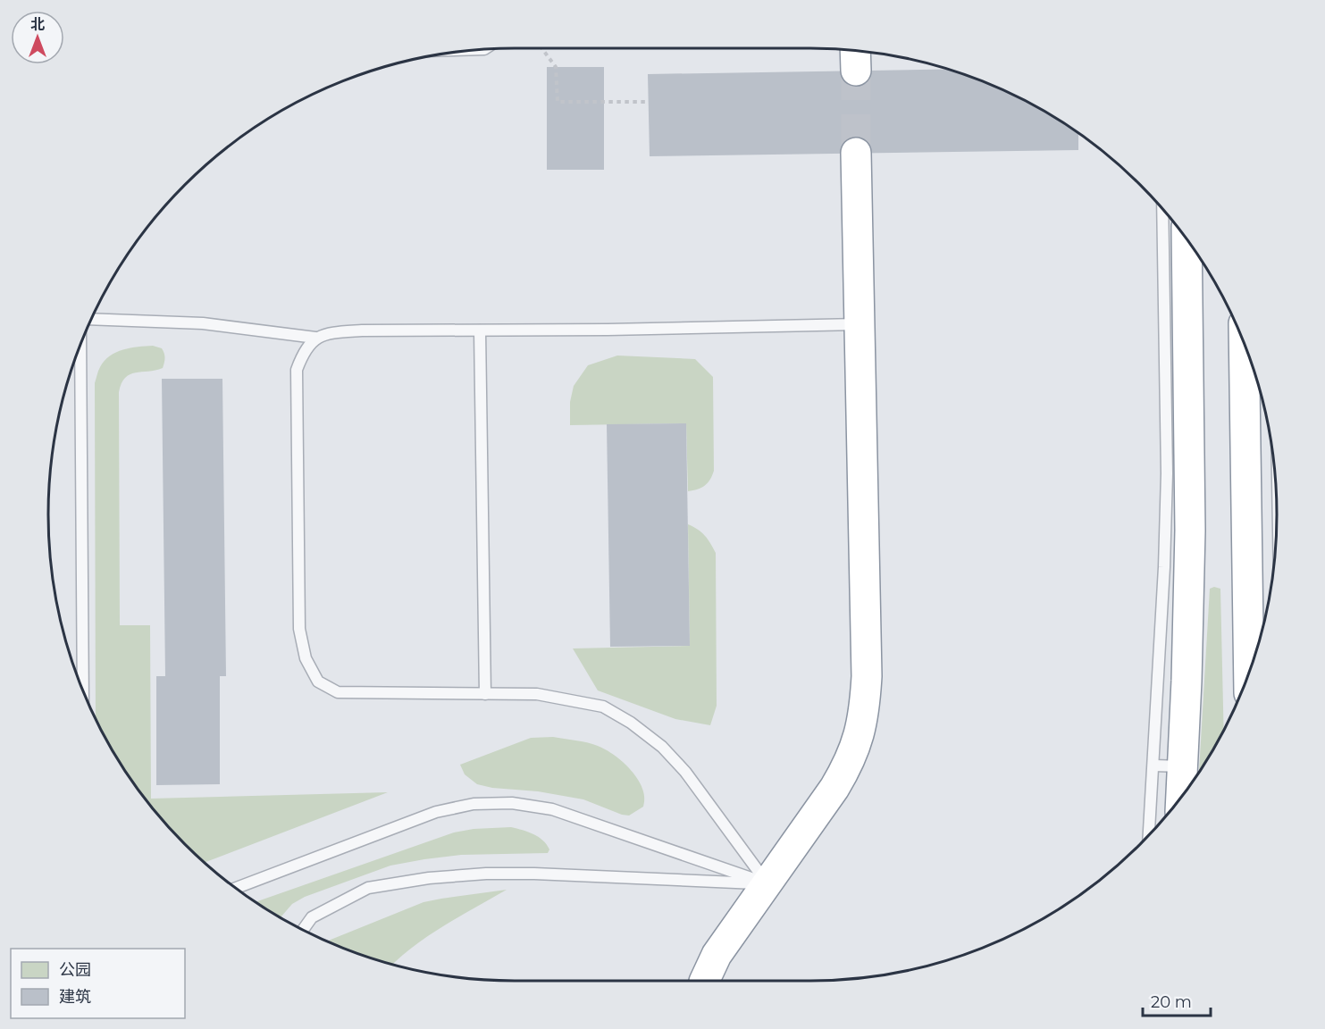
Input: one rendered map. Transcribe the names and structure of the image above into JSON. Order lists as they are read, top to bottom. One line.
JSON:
{"legend":["公园","建筑"],"scale_bar":"20 m","north":"top"}
